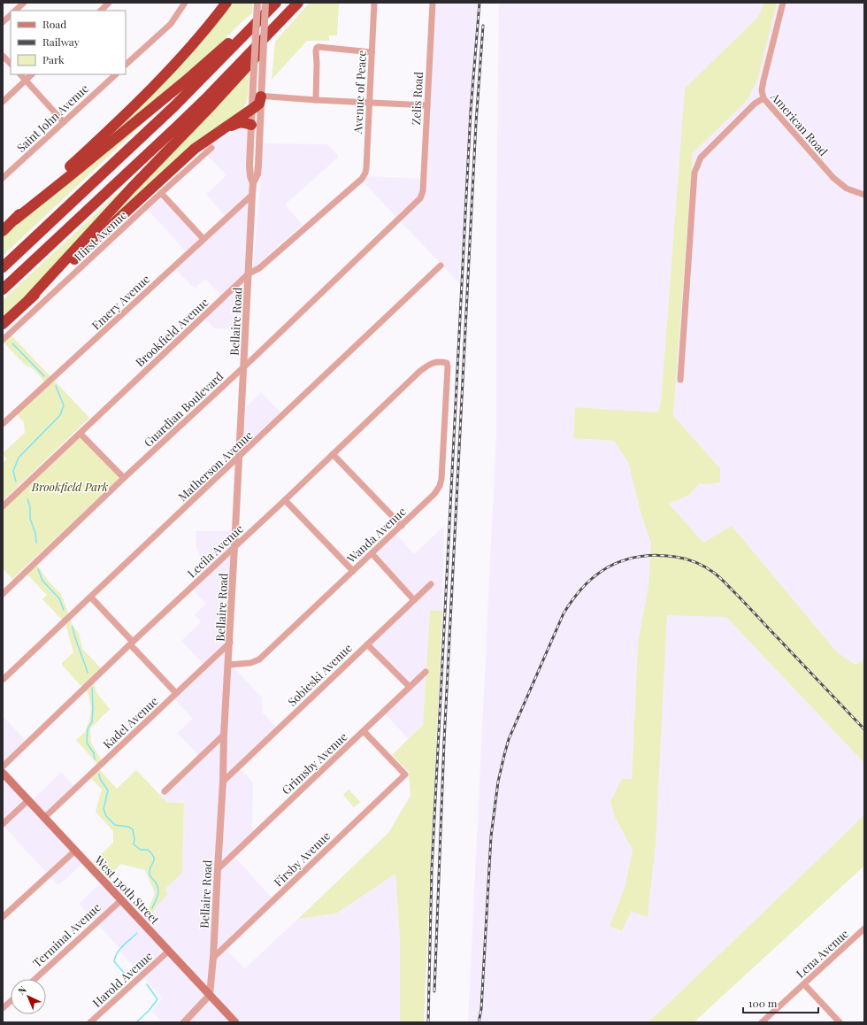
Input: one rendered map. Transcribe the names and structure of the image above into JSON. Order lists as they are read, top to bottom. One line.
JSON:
{"streets":{"main road":["West 130th Street"],"street":["Avenue of Peace","Zelis Road","Saint John Avenue","American Road","Hirst Avenue","Emery Avenue","Bellaire Road","Brookfield Avenue","Guardian Boulevard","Matherson Avenue","Wanda Avenue","Leeila Avenue","Sobieski Avenue","Kadel Avenue","Grimsby Avenue","Firsby Avenue","Terminal Avenue","Lena Avenue","Harold Avenue"]},"crossings":[["Avenue of Peace","Brookfield Avenue"],["Zelis Road","Guardian Boulevard"],["Emery Avenue","Bellaire Road"],["Bellaire Road","Brookfield Avenue"],["Bellaire Road","Guardian Boulevard"],["Bellaire Road","Matherson Avenue"],["Bellaire Road","Wanda Avenue"],["Bellaire Road","Leeila Avenue"],["Bellaire Road","Sobieski Avenue"],["Bellaire Road","Kadel Avenue"],["Bellaire Road","Grimsby Avenue"],["Bellaire Road","Firsby Avenue"],["Bellaire Road","West 130th Street"],["Wanda Avenue","Leeila Avenue"],["Kadel Avenue","West 130th Street"],["Grimsby Avenue","Firsby Avenue"],["West 130th Street","Terminal Avenue"],["West 130th Street","Harold Avenue"]],"parks":["Brookfield Park"],"legend":["Road","Railway","Park"],"scale_bar":"100 m","north":"top left"}
